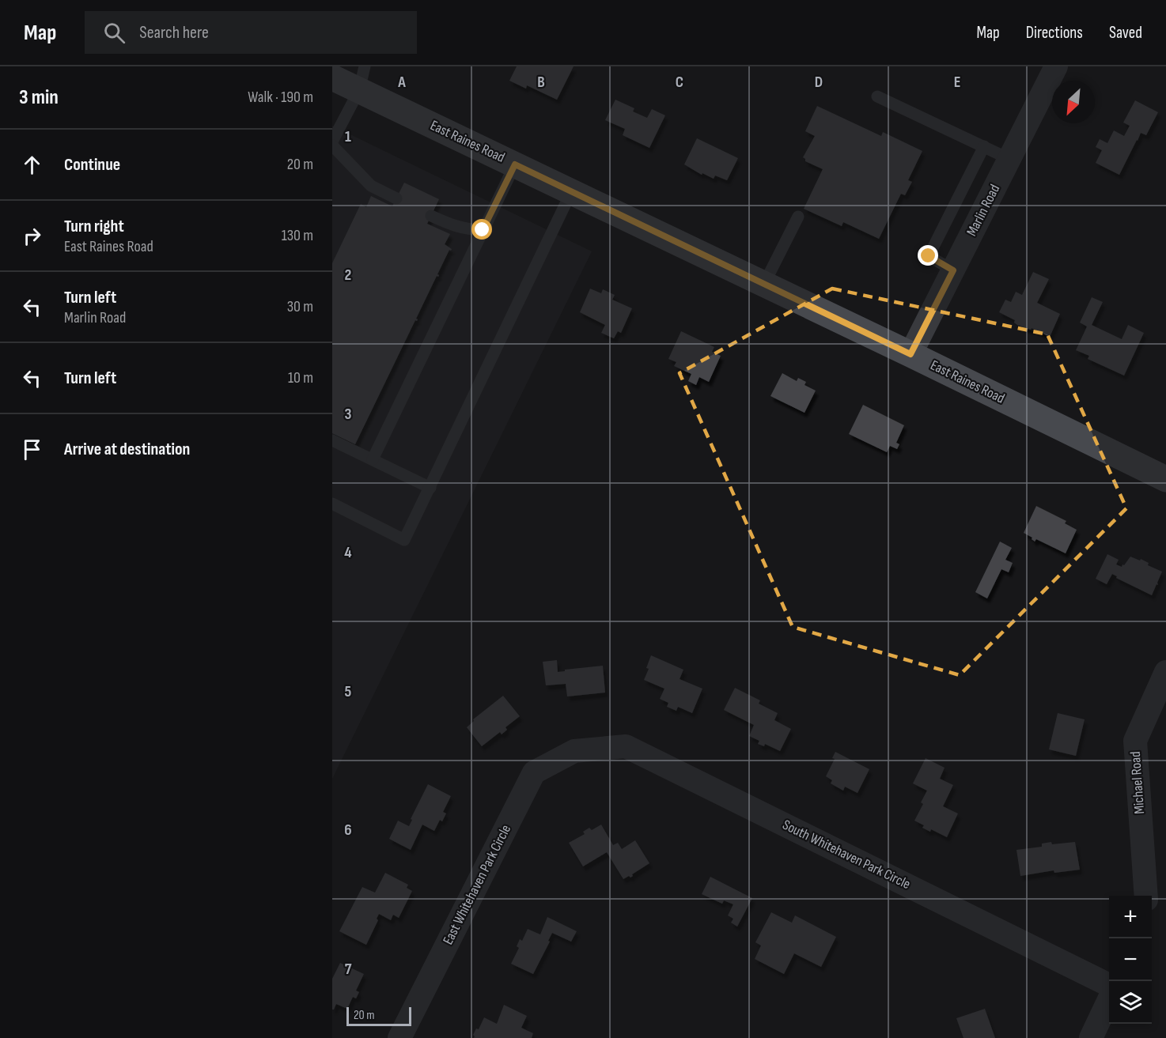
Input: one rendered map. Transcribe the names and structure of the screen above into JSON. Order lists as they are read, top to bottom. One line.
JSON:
{"streets":{"main road":["East Raines Road"],"street":["Marlin Road","Michael Road","South Whitehaven Park Circle","East Whitehaven Park Circle"]},"crossings":[["East Raines Road","Marlin Road"],["South Whitehaven Park Circle","East Whitehaven Park Circle"]],"scale_bar":"20 m","north":"bottom left","page":{"header":"Map","search":"Search here","nav":["Map","Directions","Saved"],"heading":["3 min","Walk · 190 m"],"list":[["Continue","20 m"],["Turn right","East Raines Road","130 m"],["Turn left","Marlin Road","30 m"],["Turn left","10 m"],"Arrive at destination"],"map_buttons":["+","−"],"scale":"20 m"},"grid":{"columns":["A","B","C","D","E"],"rows":["1","2","3","4","5","6","7"]}}
